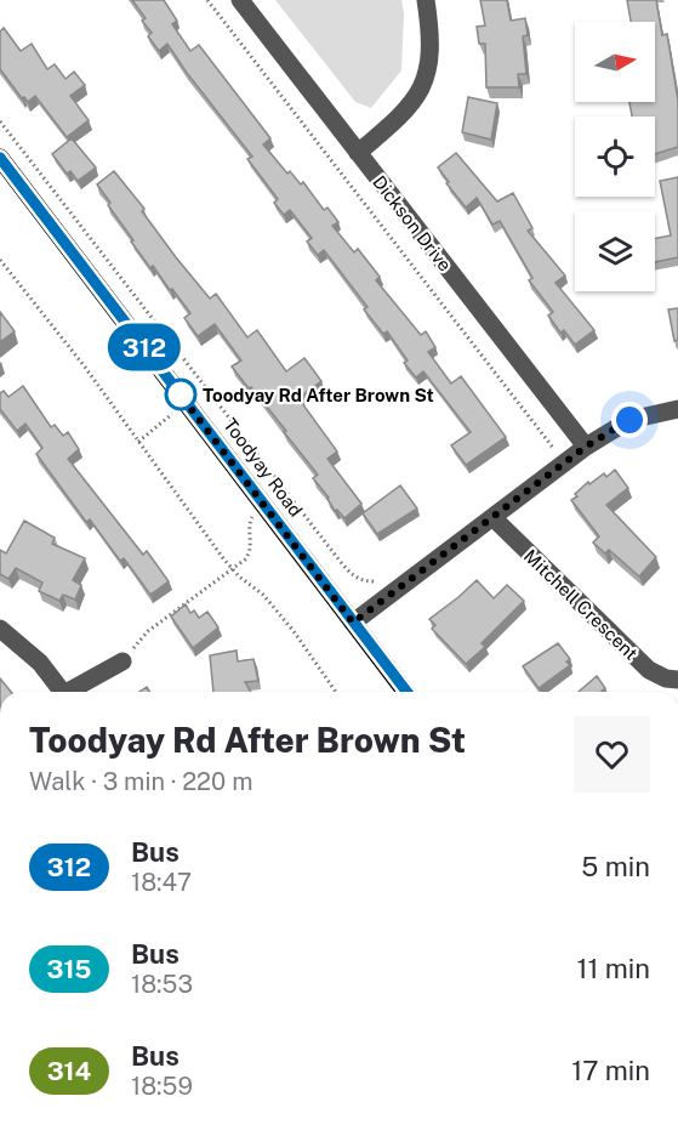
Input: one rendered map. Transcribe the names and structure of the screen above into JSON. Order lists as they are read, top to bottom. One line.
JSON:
{"streets":{"main road":["Toodyay Road"],"street":["Dickson Drive","Mitchell Crescent"]},"places":["Toodyay Rd After Brown St"],"lines":["bus line 312"],"north":"right","page":{"on_map":"312","heading":["Toodyay Rd After Brown St","Walk · 3 min · 220 m"],"list":[{"mark":"312","name":"Bus","note":"18:47","value":"5 min"},{"mark":"315","name":"Bus","note":"18:53","value":"11 min"},{"mark":"314","name":"Bus","note":"18:59","value":"17 min"}]}}
